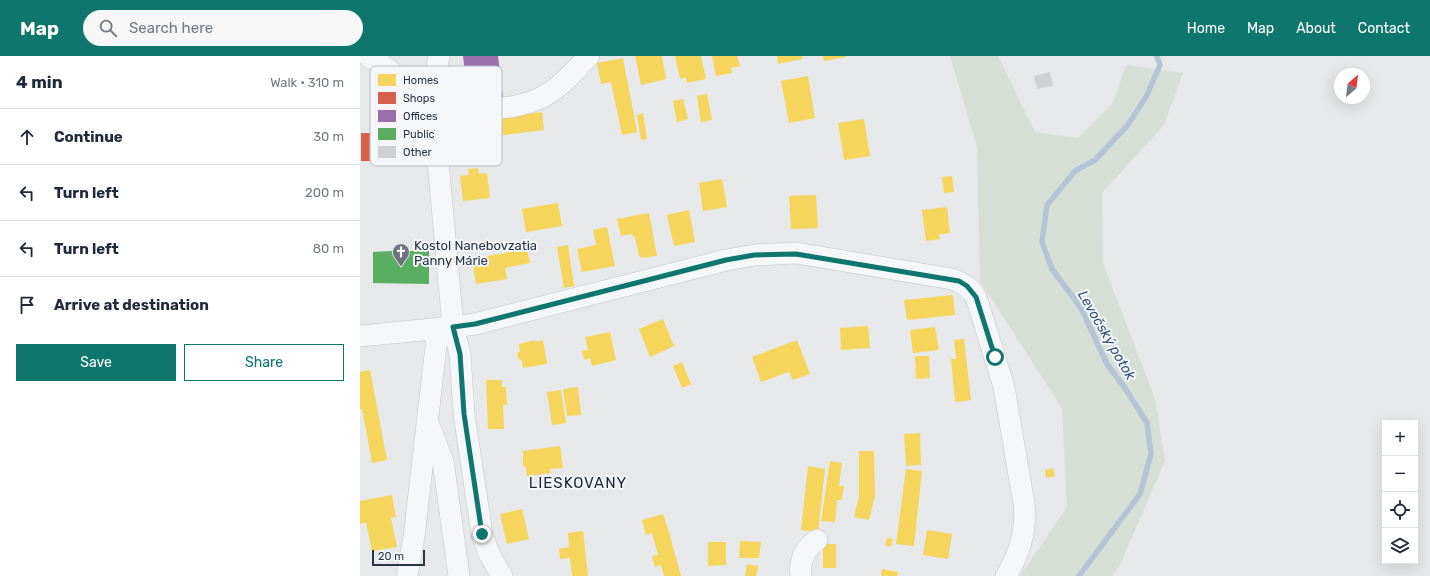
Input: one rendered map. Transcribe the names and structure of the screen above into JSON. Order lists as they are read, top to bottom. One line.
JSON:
{"districts":["LIESKOVANY"],"water":["Levočský potok"],"places":{"church":["Kostol Nanebovzatia Panny Márie"]},"legend":["Homes","Shops","Offices","Public","Other"],"scale_bar":"20 m","north":"top right","page":{"header":"Map","search":"Search here","nav":["Home","Map","About","Contact"],"heading":["4 min","Walk · 310 m"],"list":[["Continue","30 m"],["Turn left","200 m"],["Turn left","80 m"],"Arrive at destination"],"buttons":["Save","Share"],"map_buttons":["+","−"],"scale":"20 m"}}
